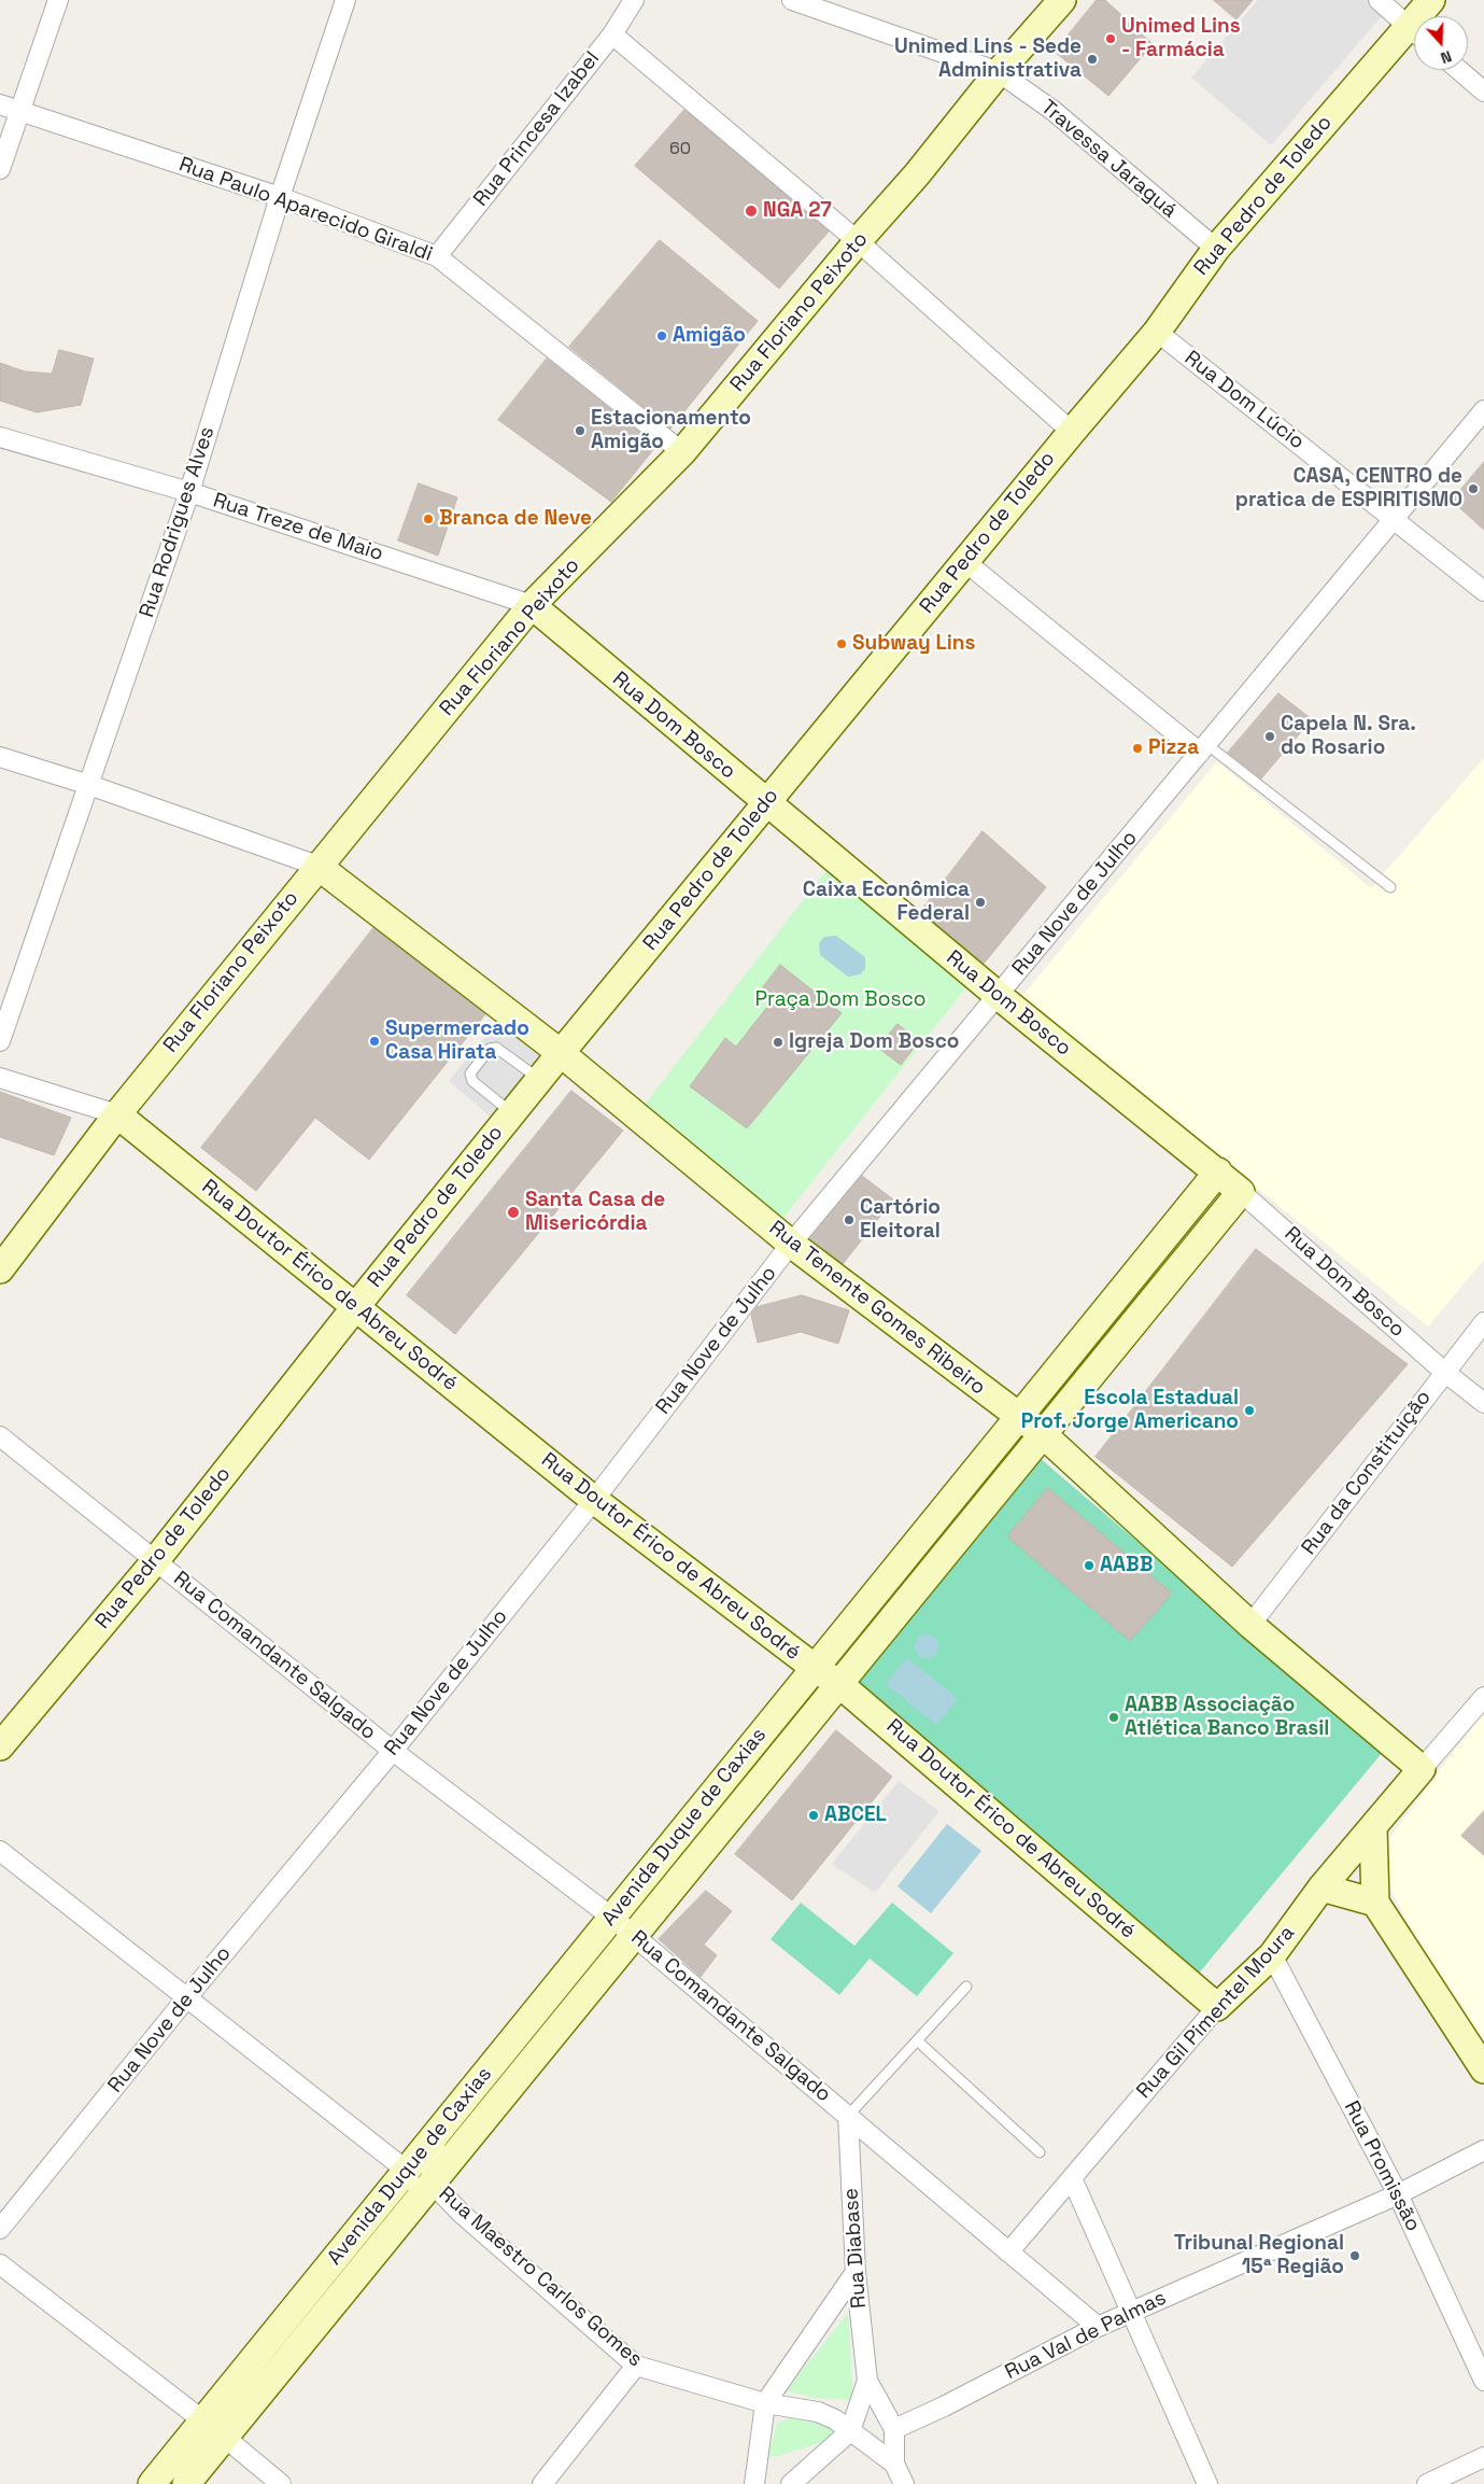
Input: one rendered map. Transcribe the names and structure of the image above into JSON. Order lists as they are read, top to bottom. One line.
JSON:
{"streets":{"main road":["Rua Pedro de Toledo","Rua Floriano Peixoto","Rua Dom Bosco","Rua Doutor Érico de Abreu Sodré","Rua Tenente Gomes Ribeiro","Avenida Duque de Caxias","Rua Gil Pimentel Moura"],"street":["Rua Princesa Izabel","Travessa Jaraguá","Rua Paulo Aparecido Giraldi","Rua Dom Lúcio","Rua Rodrigues Alves","Rua Treze de Maio","Rua Nove de Julho","Rua da Constituição","Rua Comandante Salgado","Rua Promissão","Rua Diabase","Rua Maestro Carlos Gomes","Rua Val de Palmas"]},"crossings":[["Rua Princesa Izabel","Rua Paulo Aparecido Giraldi"],["Travessa Jaraguá","Rua Pedro de Toledo"],["Travessa Jaraguá","Rua Floriano Peixoto"],["Rua Pedro de Toledo","Rua Dom Lúcio"],["Rua Pedro de Toledo","Rua Dom Bosco"],["Rua Pedro de Toledo","Rua Doutor Érico de Abreu Sodré"],["Rua Pedro de Toledo","Rua Tenente Gomes Ribeiro"],["Rua Pedro de Toledo","Rua Comandante Salgado"],["Rua Paulo Aparecido Giraldi","Rua Floriano Peixoto"],["Rua Paulo Aparecido Giraldi","Rua Rodrigues Alves"],["Rua Floriano Peixoto","Rua Treze de Maio"],["Rua Floriano Peixoto","Rua Dom Bosco"],["Rua Floriano Peixoto","Rua Doutor Érico de Abreu Sodré"],["Rua Floriano Peixoto","Rua Tenente Gomes Ribeiro"],["Rua Dom Lúcio","Rua Nove de Julho"],["Rua Rodrigues Alves","Rua Treze de Maio"],["Rua Treze de Maio","Rua Dom Bosco"],["Rua Dom Bosco","Rua Nove de Julho"],["Rua Dom Bosco","Rua da Constituição"],["Rua Dom Bosco","Avenida Duque de Caxias"],["Rua Nove de Julho","Rua Doutor Érico de Abreu Sodré"],["Rua Nove de Julho","Rua Tenente Gomes Ribeiro"],["Rua Nove de Julho","Rua Comandante Salgado"],["Rua Doutor Érico de Abreu Sodré","Avenida Duque de Caxias"],["Rua Doutor Érico de Abreu Sodré","Rua Gil Pimentel Moura"],["Rua Tenente Gomes Ribeiro","Rua da Constituição"],["Rua Tenente Gomes Ribeiro","Avenida Duque de Caxias"],["Rua Tenente Gomes Ribeiro","Rua Gil Pimentel Moura"],["Rua Comandante Salgado","Avenida Duque de Caxias"],["Rua Comandante Salgado","Rua Gil Pimentel Moura"],["Rua Comandante Salgado","Rua Diabase"],["Rua Comandante Salgado","Rua Val de Palmas"],["Avenida Duque de Caxias","Rua Maestro Carlos Gomes"],["Rua Gil Pimentel Moura","Rua Promissão"],["Rua Promissão","Rua Val de Palmas"],["Rua Diabase","Rua Maestro Carlos Gomes"],["Rua Diabase","Rua Val de Palmas"]],"parks":["Praça Dom Bosco"],"places":["Unimed Lins - Farmácia","Unimed Lins - Sede Administrativa","NGA 27","Amigão","Estacionamento Amigão","CASA, CENTRO de pratica de ESPIRITISMO","Branca de Neve","Subway Lins","Capela N. Sra. do Rosario","Pizza","Caixa Econômica Federal","Supermercado Casa Hirata","Igreja Dom Bosco","Santa Casa de Misericórdia","Cartório Eleitoral","Escola Estadual Prof. Jorge Americano","AABB","AABB Associação Atlética Banco Brasil","ABCEL","Tribunal Regional 15ª Região"],"house_numbers":["60"],"north":"bottom"}
